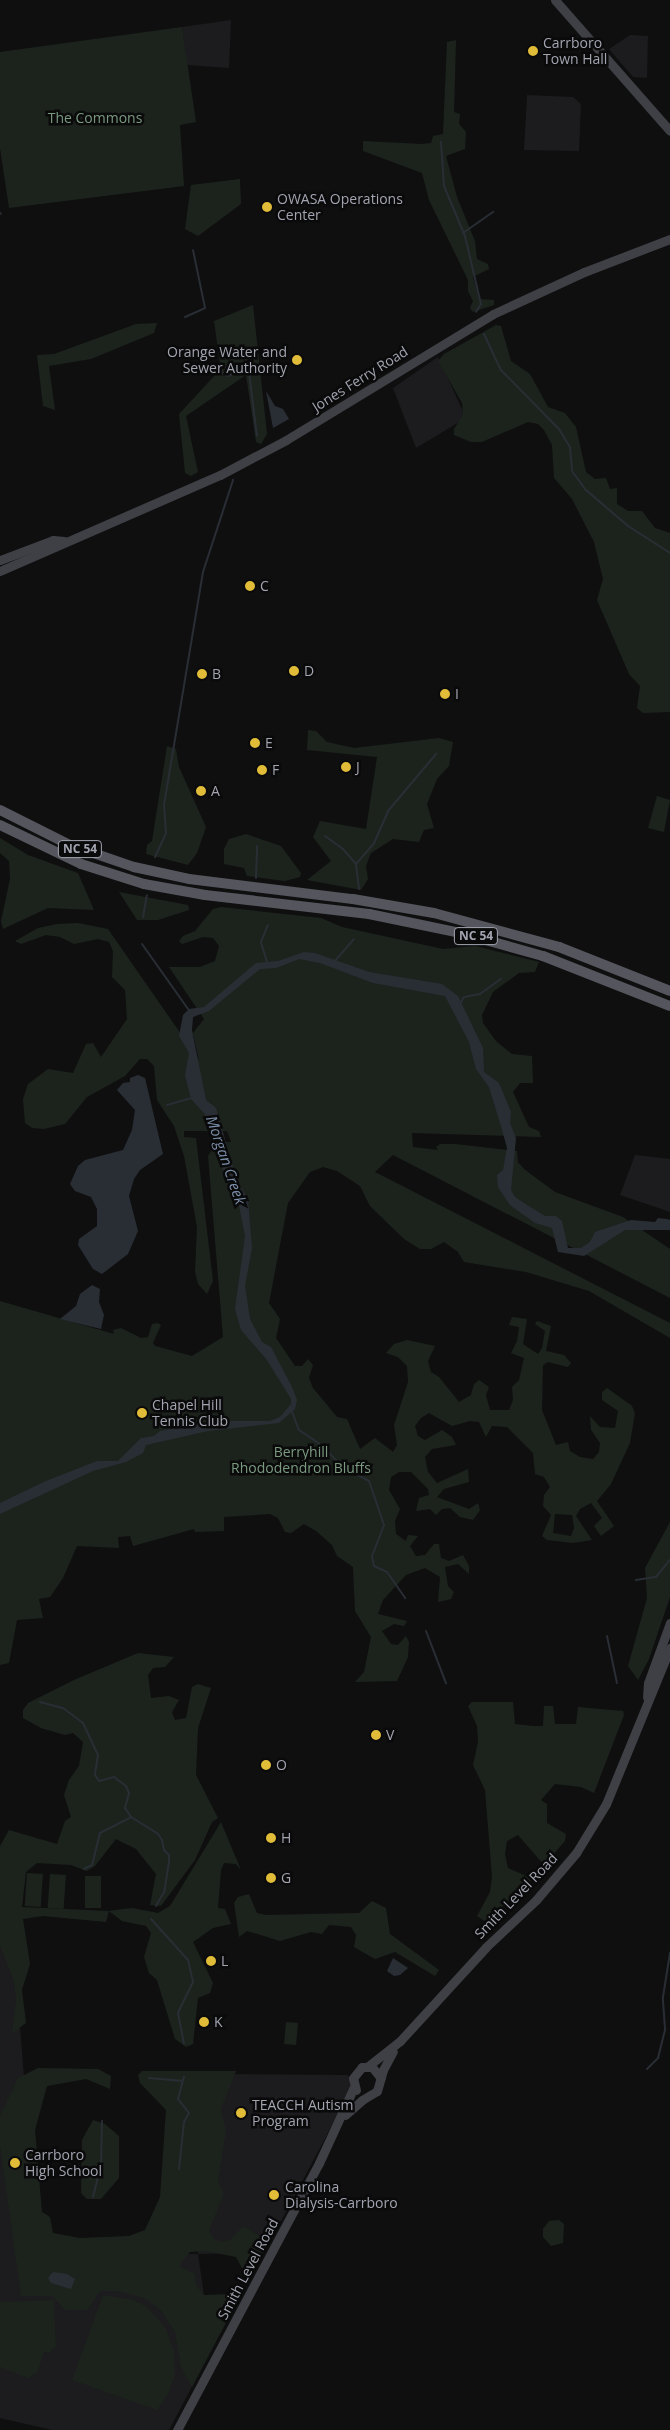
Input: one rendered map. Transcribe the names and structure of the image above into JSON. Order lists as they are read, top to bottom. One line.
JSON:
{"streets":{"highway":["NC 54"],"main road":["Jones Ferry Road","Smith Level Road"]},"water":["Morgan Creek"],"parks":["The Commons","Berryhill Rhododendron Bluffs"],"places":["Carrboro Town Hall","OWASA Operations Center","Orange Water and Sewer Authority","C","D","B","I","E","J","F","A","Chapel Hill Tennis Club","V","O","H","G","L","K","TEACCH Autism Program","Carrboro High School","Carolina Dialysis-Carrboro"]}
